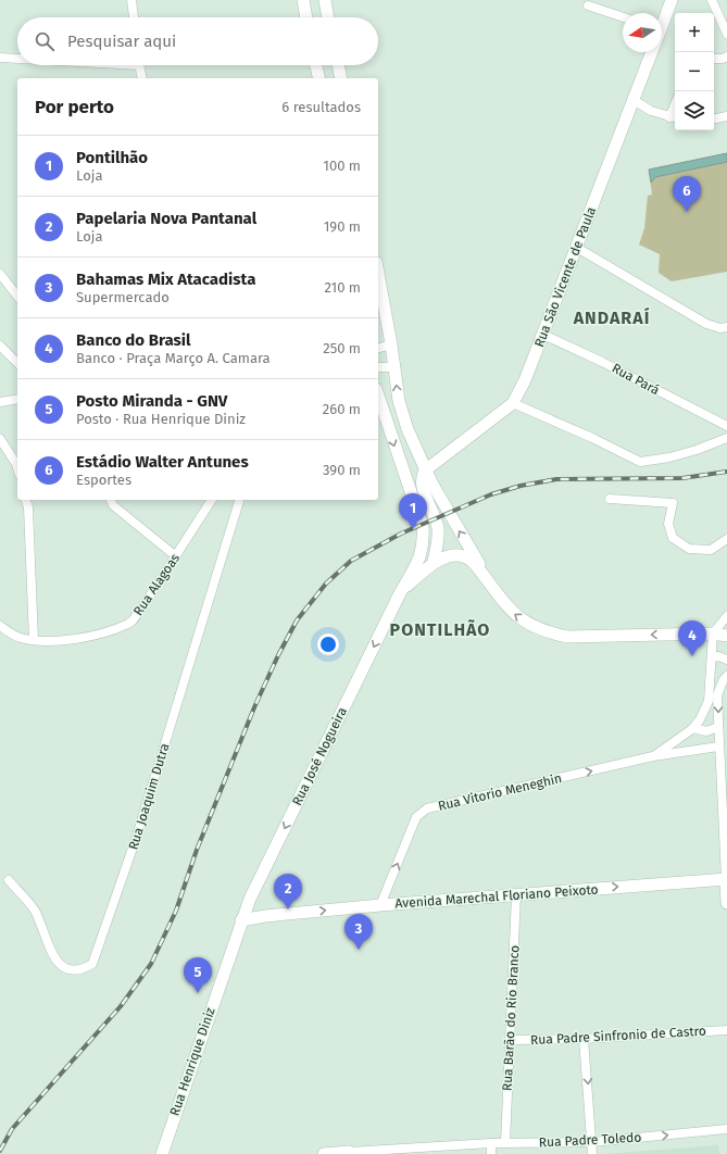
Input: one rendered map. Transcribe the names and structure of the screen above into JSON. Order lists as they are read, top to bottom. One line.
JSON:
{"streets":{"main road":["Rua São Vicente de Paula","Rua José Nogueira","Avenida Marechal Floriano Peixoto","Rua Henrique Diniz","Rua Padre Toledo"],"street":["Rua Pará","Rua Alagoas","Rua Vitorio Meneghin","Rua Joaquim Dutra","Rua Barão do Rio Branco","Rua Padre Sinfronio de Castro"]},"crossings":[["Rua São Vicente de Paula","Rua Pará"],["Rua José Nogueira","Avenida Marechal Floriano Peixoto"],["Rua José Nogueira","Rua Henrique Diniz"],["Rua Vitorio Meneghin","Avenida Marechal Floriano Peixoto"],["Avenida Marechal Floriano Peixoto","Rua Barão do Rio Branco"],["Avenida Marechal Floriano Peixoto","Rua Henrique Diniz"],["Rua Barão do Rio Branco","Rua Padre Sinfronio de Castro"],["Rua Barão do Rio Branco","Rua Padre Toledo"]],"one_way":["Rua José Nogueira","Rua Vitorio Meneghin","Avenida Marechal Floriano Peixoto"],"districts":["ANDARAÍ","PONTILHÃO"],"north":"left","page":{"map_buttons":["+","−"],"search":"Pesquisar aqui","heading":["Por perto","6 resultados"],"list":[{"mark":"1","name":"Pontilhão","note":"Loja","value":"100 m"},{"mark":"2","name":"Papelaria Nova Pantanal","note":"Loja","value":"190 m"},{"mark":"3","name":"Bahamas Mix Atacadista","note":"Supermercado","value":"210 m"},{"mark":"4","name":"Banco do Brasil","note":"Banco · Praça Março A. Camara","value":"250 m"},{"mark":"5","name":"Posto Miranda - GNV","note":"Posto · Rua Henrique Diniz","value":"260 m"},{"mark":"6","name":"Estádio Walter Antunes","note":"Esportes","value":"390 m"}],"pins":["6","1","4","2","3","5"]}}
